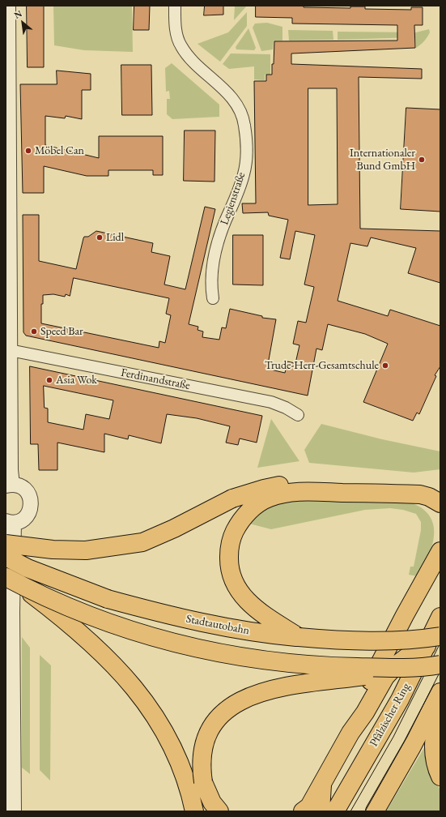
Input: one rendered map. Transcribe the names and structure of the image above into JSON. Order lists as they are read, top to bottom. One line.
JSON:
{"streets":{"main road":["Stadtautobahn","Pfälzischer Ring"],"street":["Legienstraße","Ferdinandstraße"]},"crossings":[["Stadtautobahn","Pfälzischer Ring"]],"places":["Möbel Can","Internationaler Bund GmbH","Lidl","Speed Bar","Trude-Herr-Gesamtschule","Asia Wok"],"north":"top left"}
